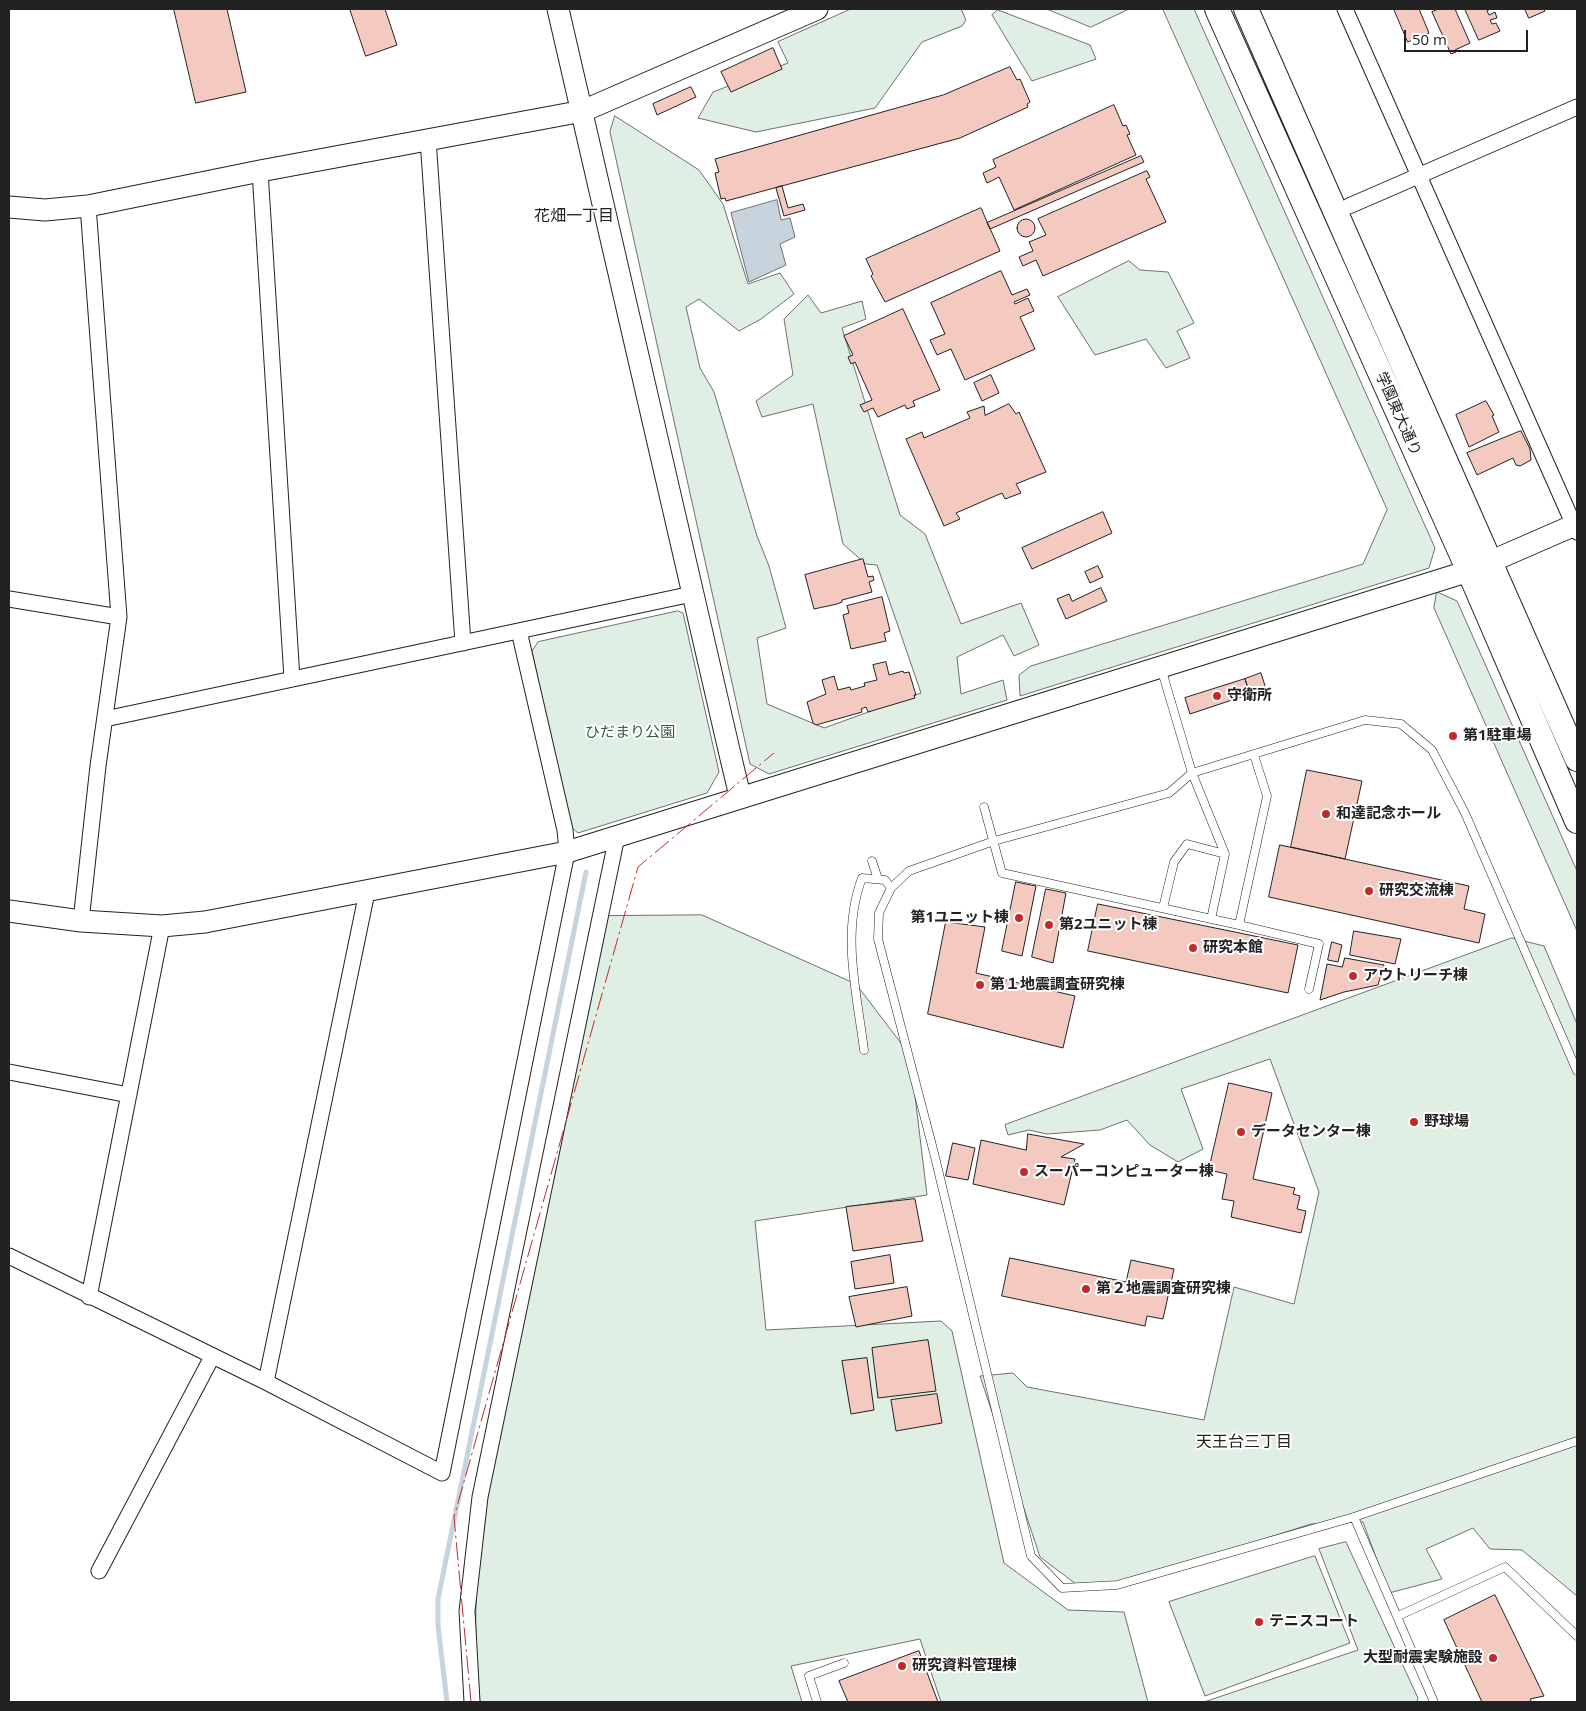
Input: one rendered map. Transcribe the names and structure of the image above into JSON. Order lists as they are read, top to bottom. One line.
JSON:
{"streets":{"main road":["学園東大通り"]},"districts":["花畑一丁目","天王台三丁目"],"parks":["ひだまり公園"],"places":["守衛所","第1駐車場","和達記念ホール","研究交流棟","第1ユニット棟","第2ユニット棟","研究本館","アウトリーチ棟","第１地震調査研究棟","野球場","データセンター棟","スーパーコンピューター棟","第２地震調査研究棟","テニスコート","大型耐震実験施設","研究資料管理棟"],"scale_bar":"50 m"}
